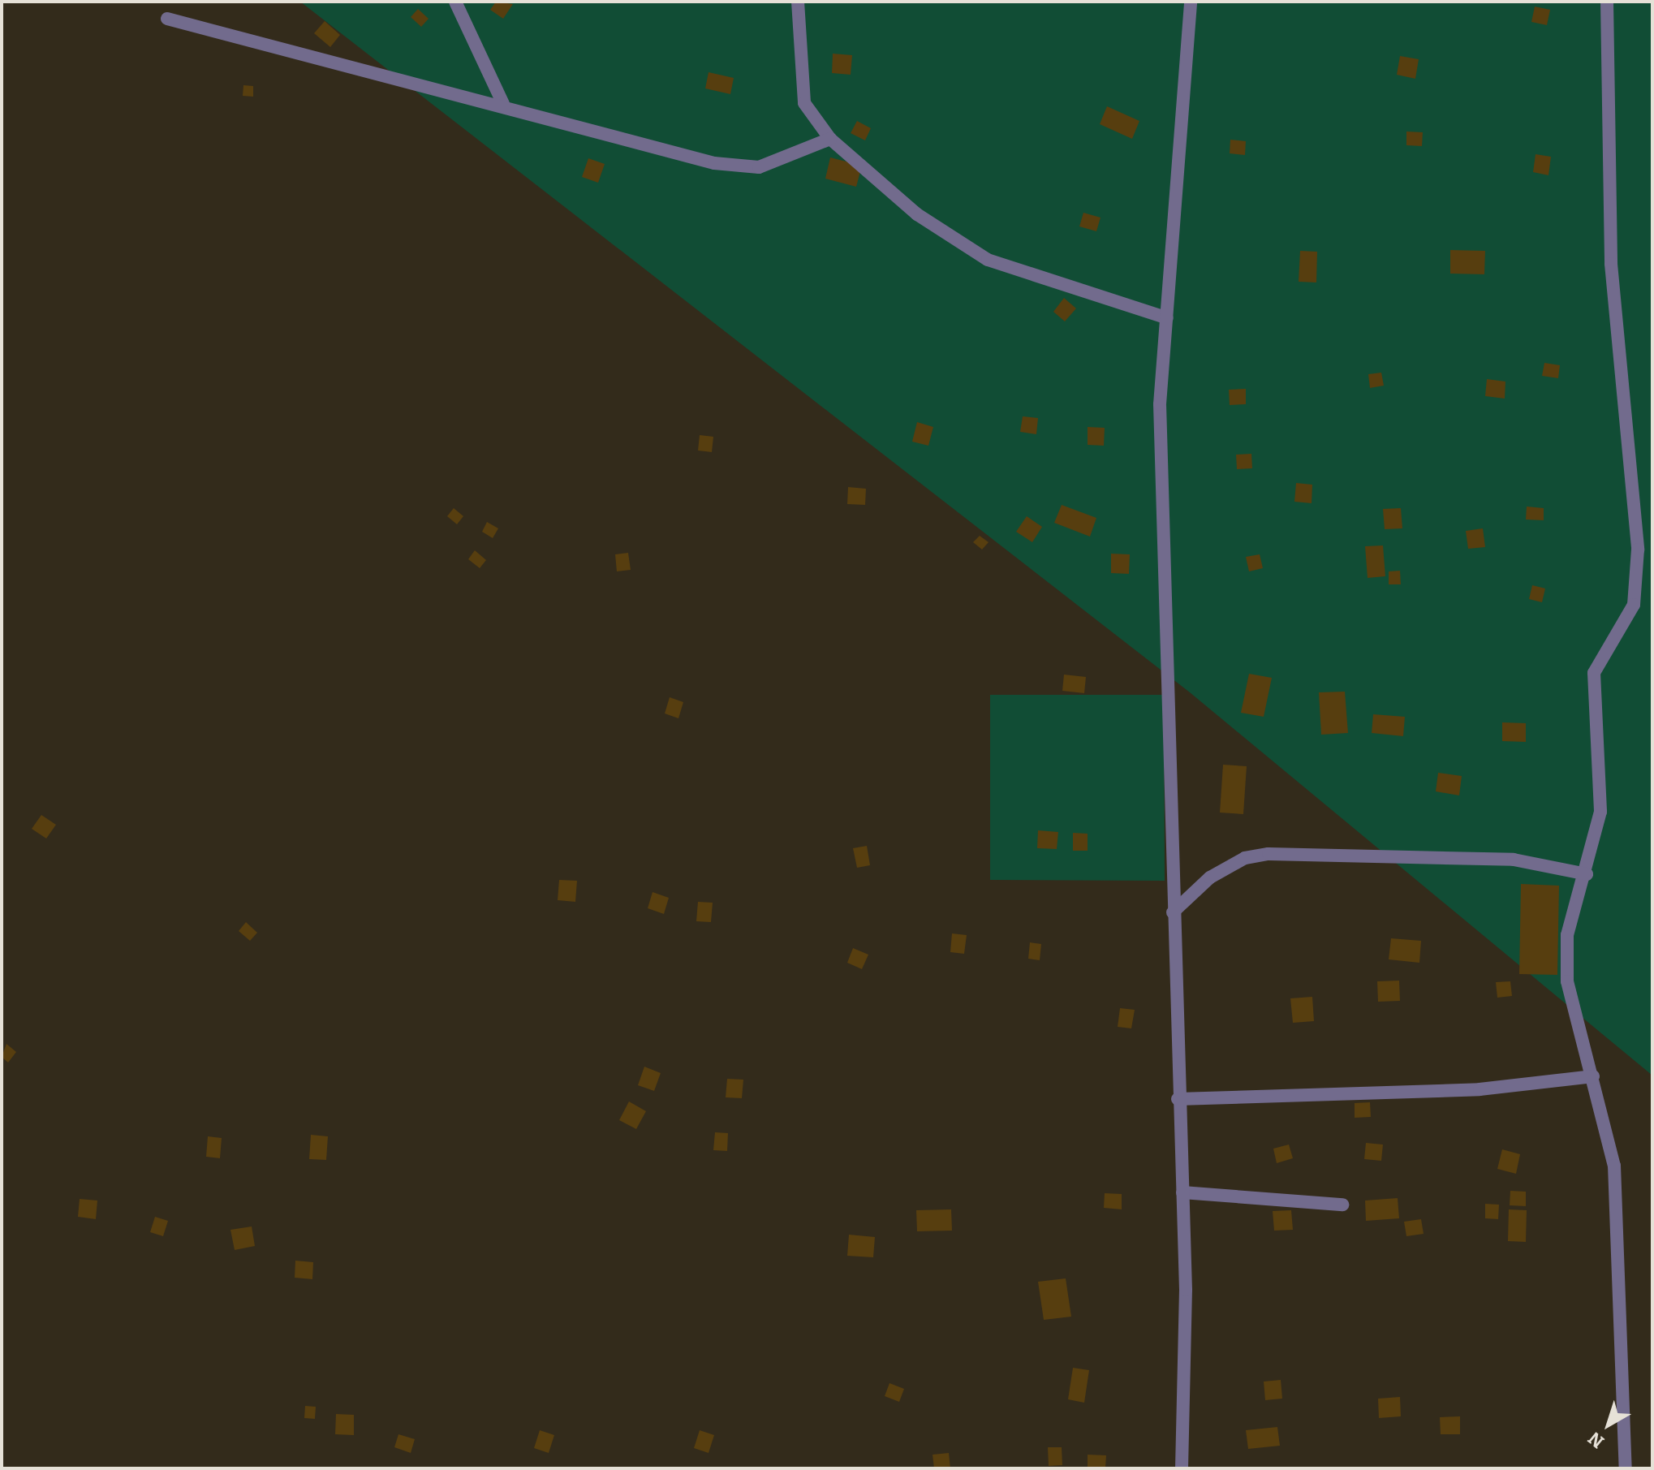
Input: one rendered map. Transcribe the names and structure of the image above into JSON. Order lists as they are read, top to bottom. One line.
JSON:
{"north":"bottom left"}
